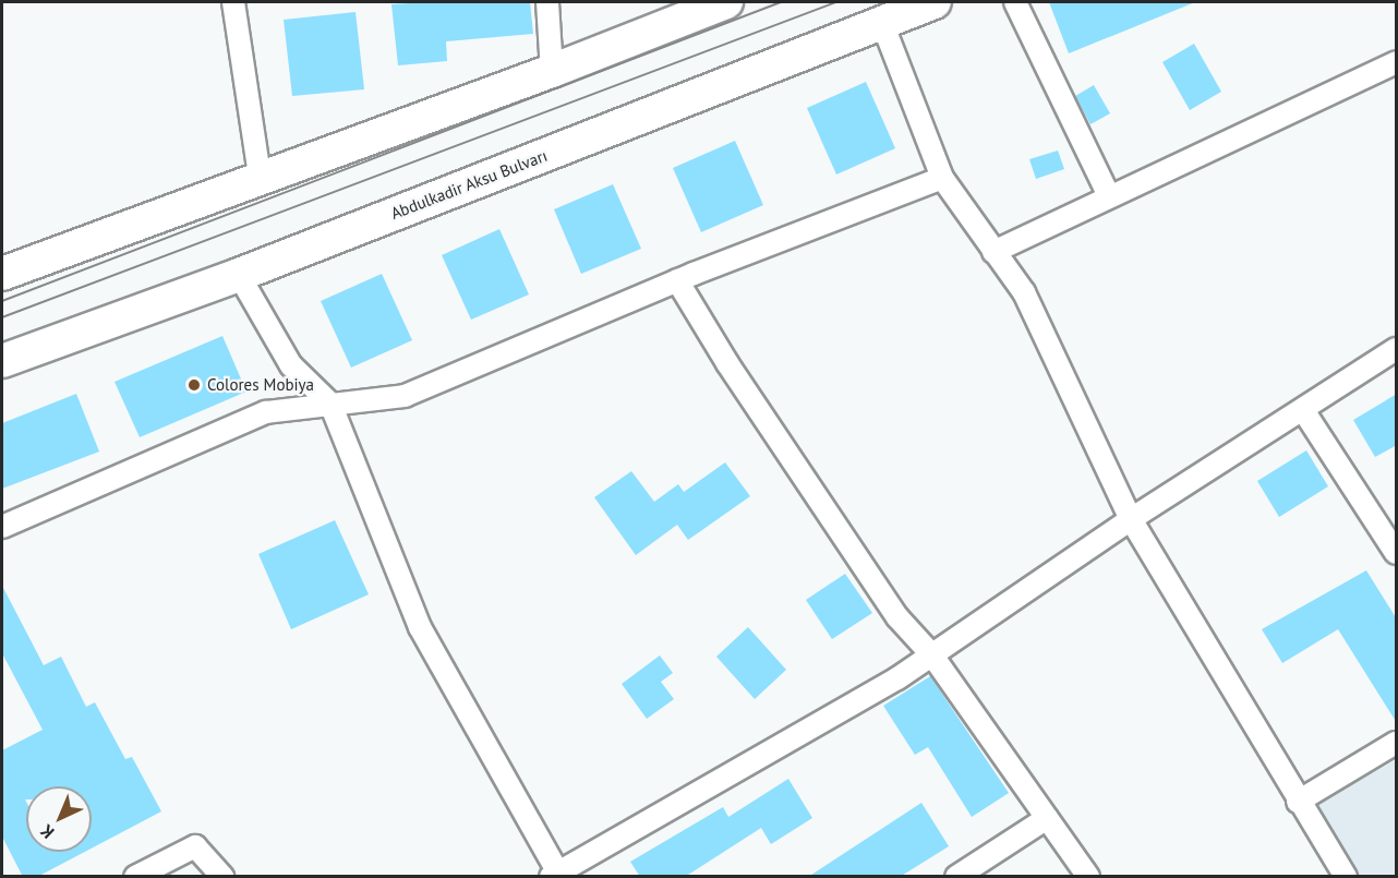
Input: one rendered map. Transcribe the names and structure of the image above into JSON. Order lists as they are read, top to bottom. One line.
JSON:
{"streets":{"main road":["Abdulkadir Aksu Bulvarı"]},"places":["Colores Mobiya"],"north":"bottom left"}
